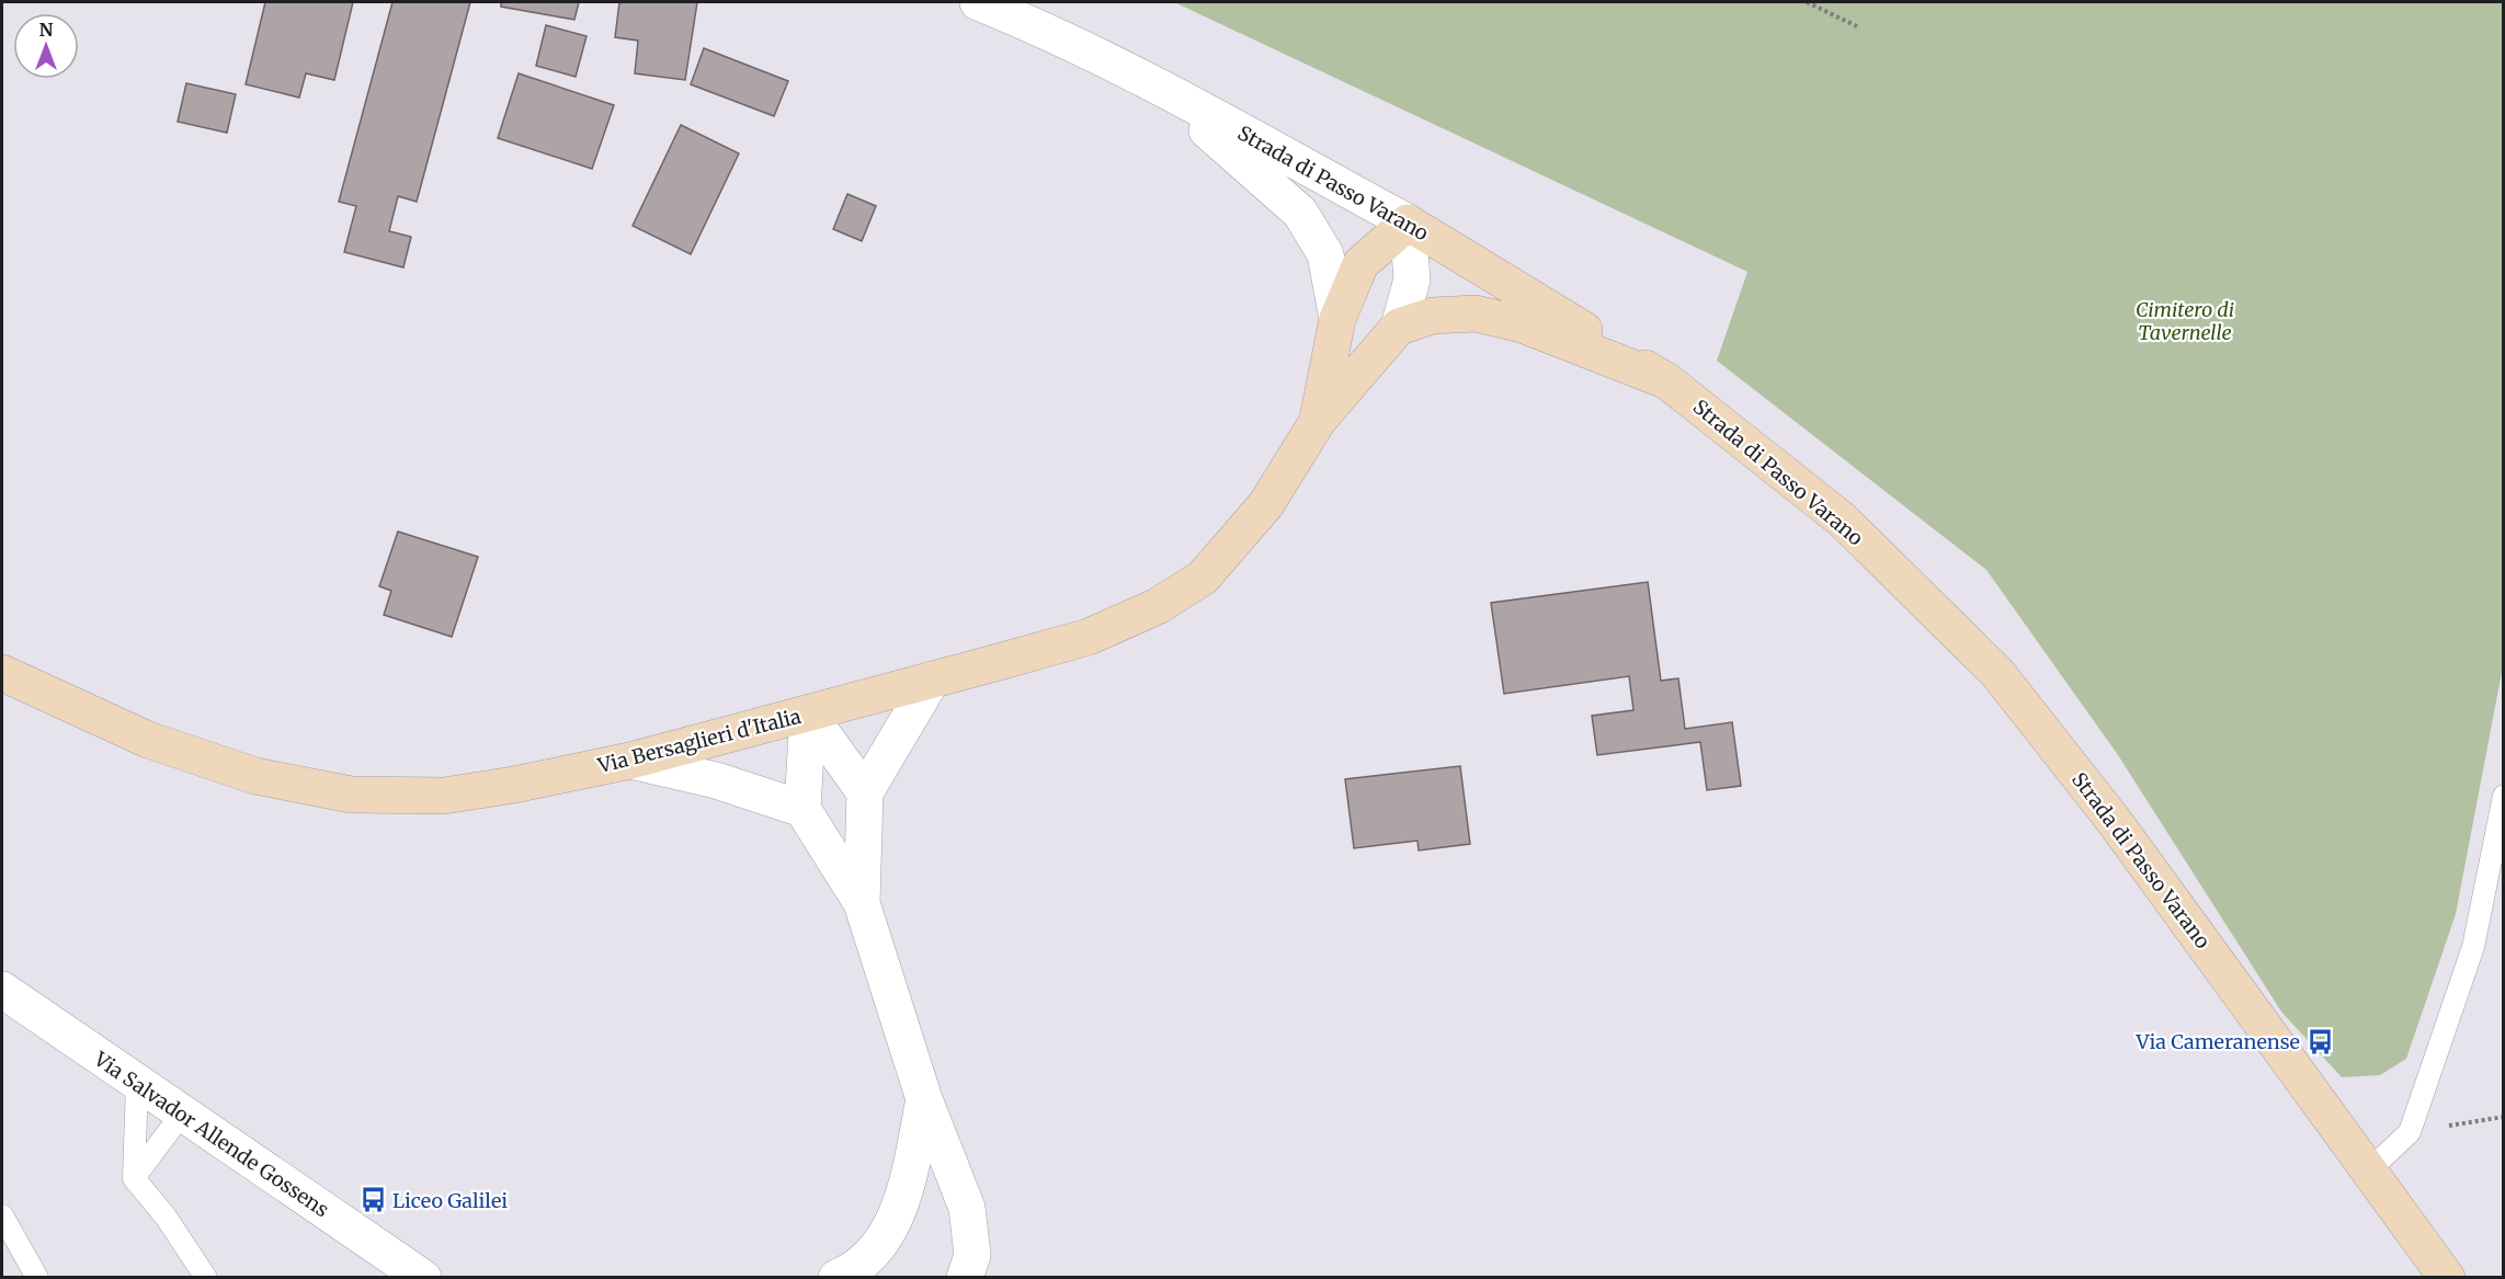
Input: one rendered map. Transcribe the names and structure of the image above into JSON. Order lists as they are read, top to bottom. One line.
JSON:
{"streets":{"main road":["Strada di Passo Varano","Via Bersaglieri d'Italia"],"street":["Via Salvador Allende Gossens"]},"crossings":[["Strada di Passo Varano","Via Bersaglieri d'Italia"]],"parks":["Cimitero di Tavernelle"],"places":{"bus stop":["Via Cameranense","Liceo Galilei"]},"north":"top"}
